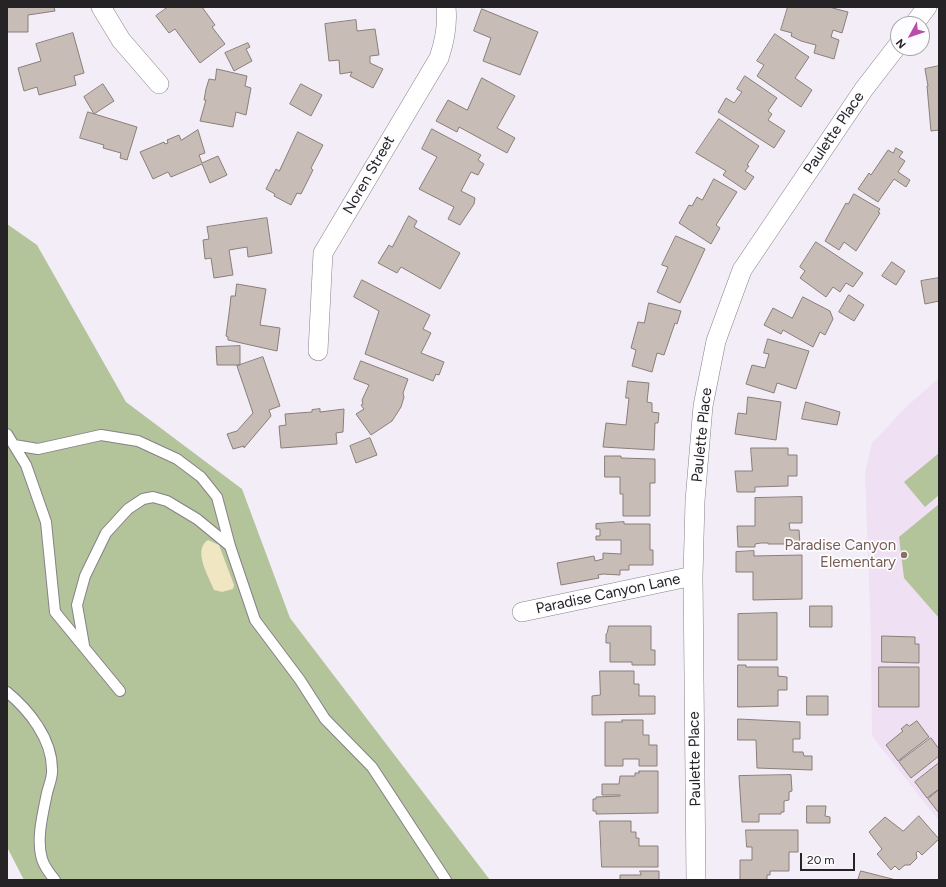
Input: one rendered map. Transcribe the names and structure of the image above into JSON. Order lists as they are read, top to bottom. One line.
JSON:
{"streets":{"street":["Paulette Place","Noren Street","Paradise Canyon Lane"]},"crossings":[["Paulette Place","Paradise Canyon Lane"]],"places":["Paradise Canyon Elementary"],"scale_bar":"20 m","north":"bottom left"}
